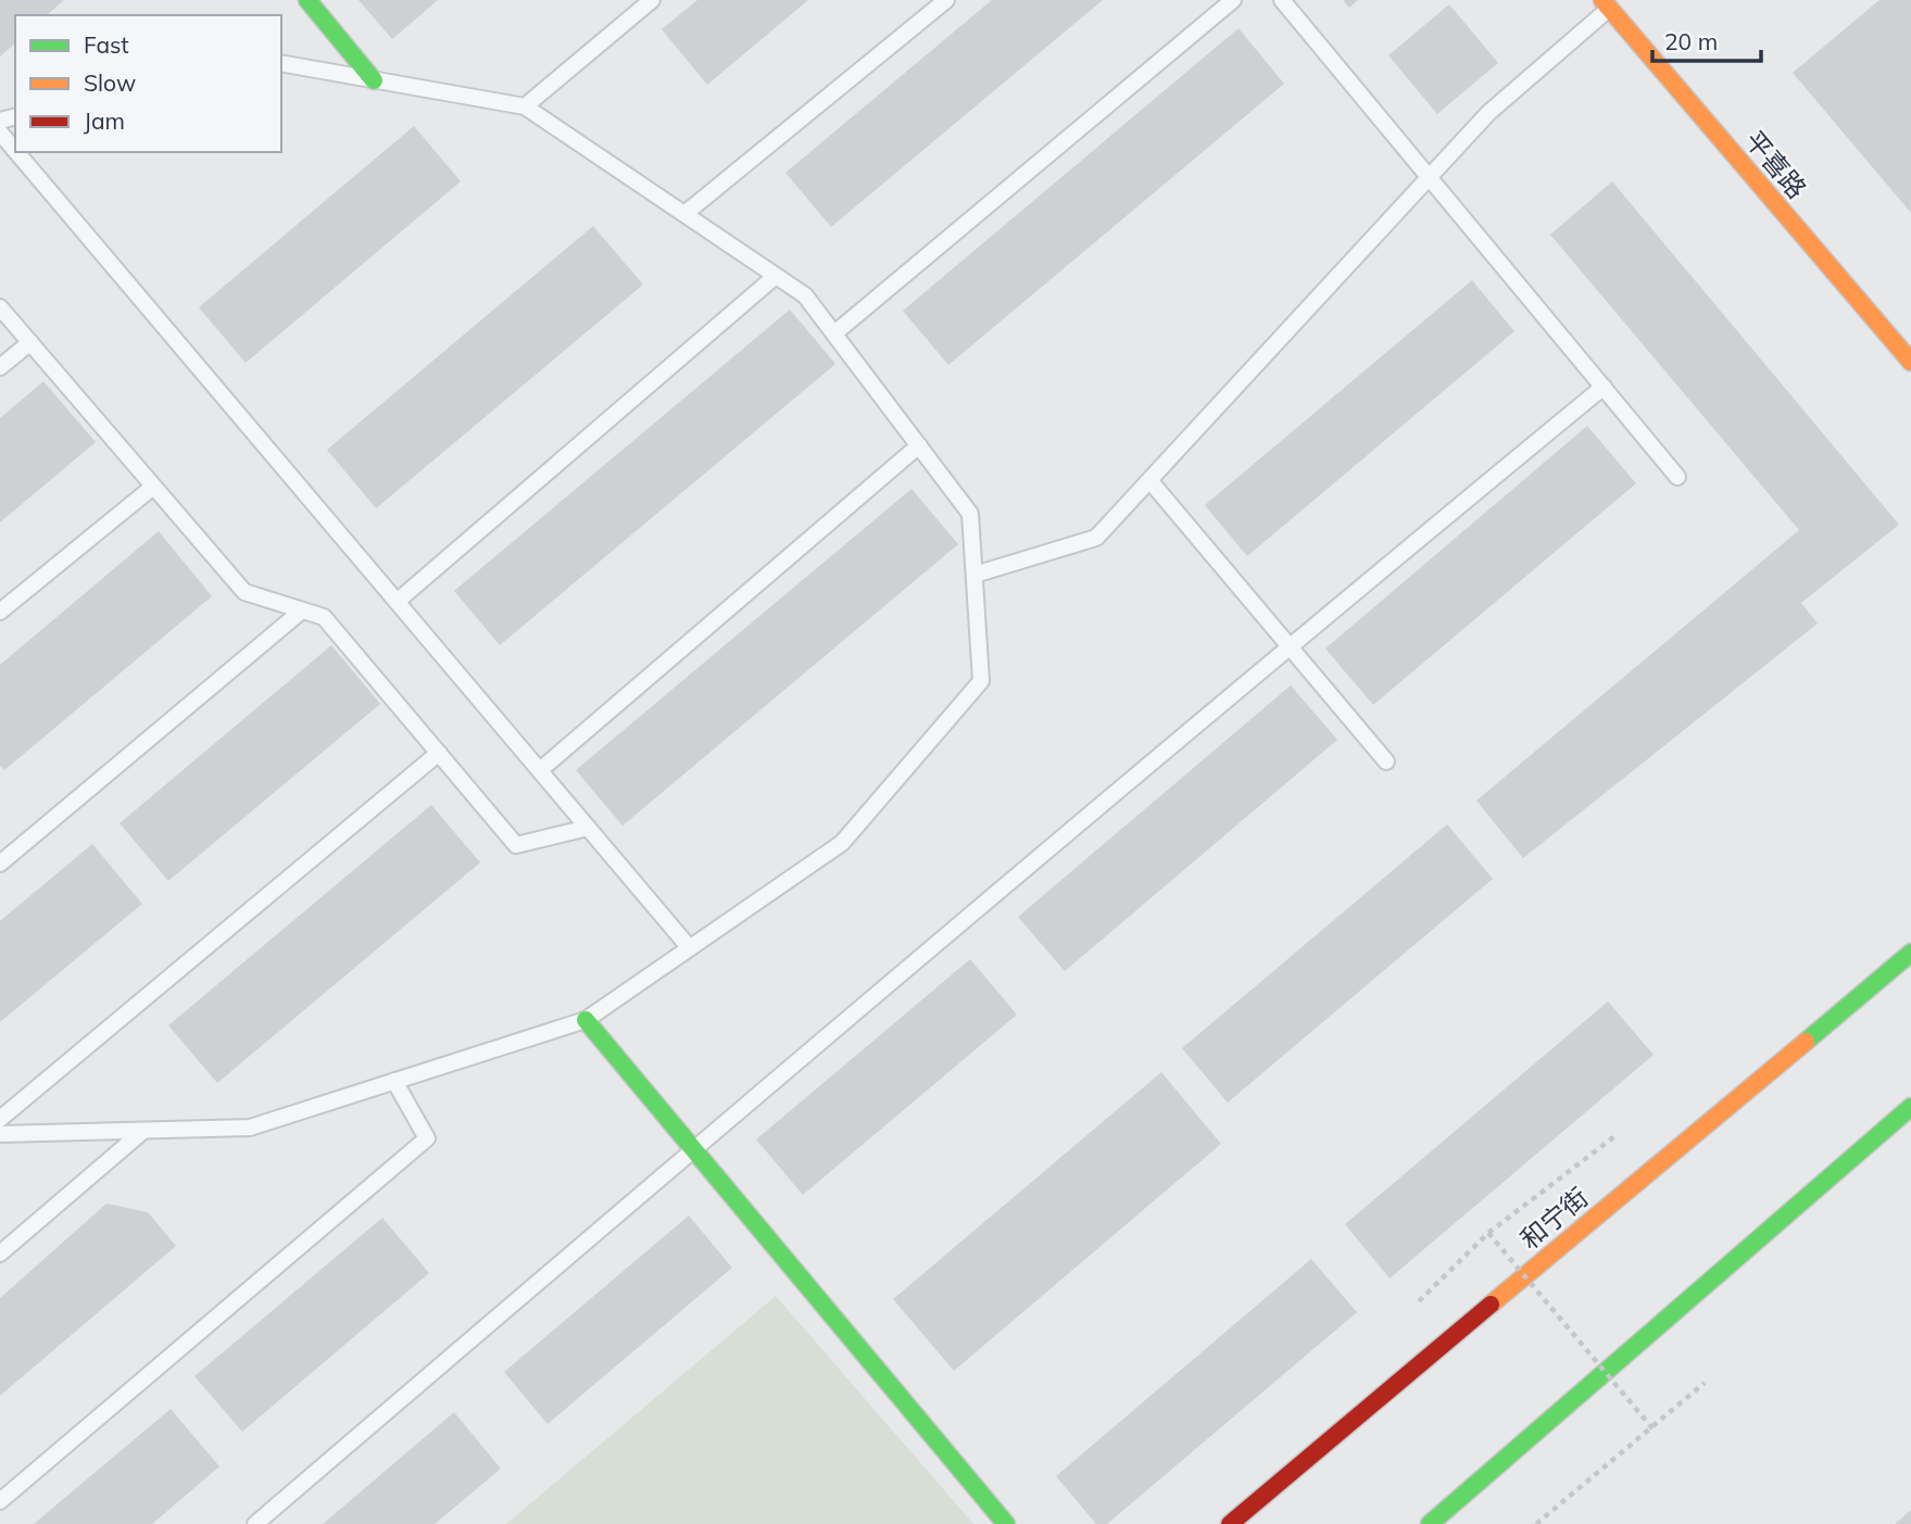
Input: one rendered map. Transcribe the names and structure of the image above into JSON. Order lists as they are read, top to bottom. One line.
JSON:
{"streets":{"main road":["平喜路","和宁街"]},"legend":["Fast","Slow","Jam"],"scale_bar":"20 m"}
